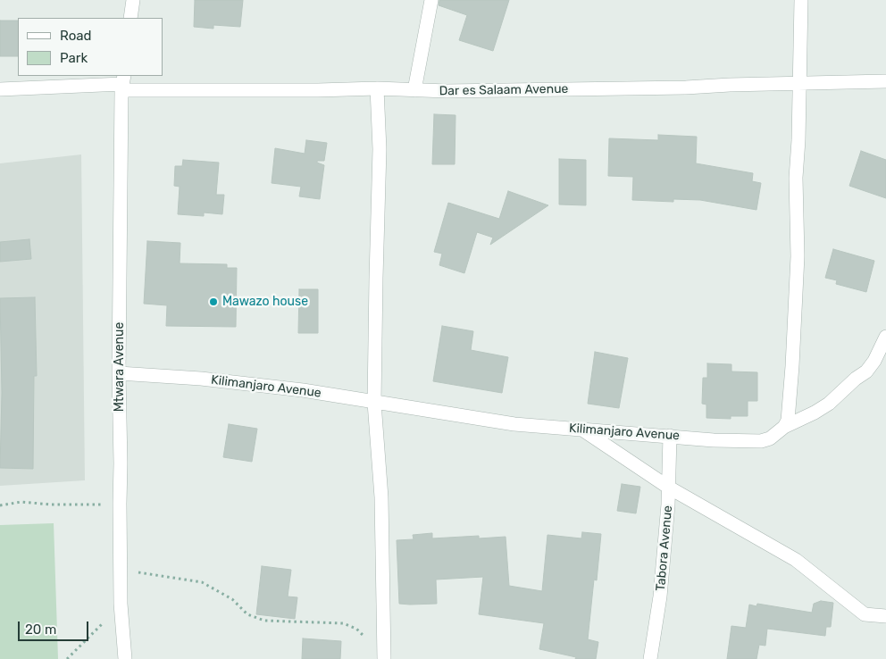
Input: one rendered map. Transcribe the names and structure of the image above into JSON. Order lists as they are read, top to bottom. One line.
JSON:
{"streets":{"street":["Dar es Salaam Avenue","Mtwara Avenue","Kilimanjaro Avenue","Tabora Avenue"]},"crossings":[["Dar es Salaam Avenue","Mtwara Avenue"],["Mtwara Avenue","Kilimanjaro Avenue"],["Kilimanjaro Avenue","Tabora Avenue"]],"places":["Mawazo house"],"legend":["Road","Park"],"scale_bar":"20 m"}
